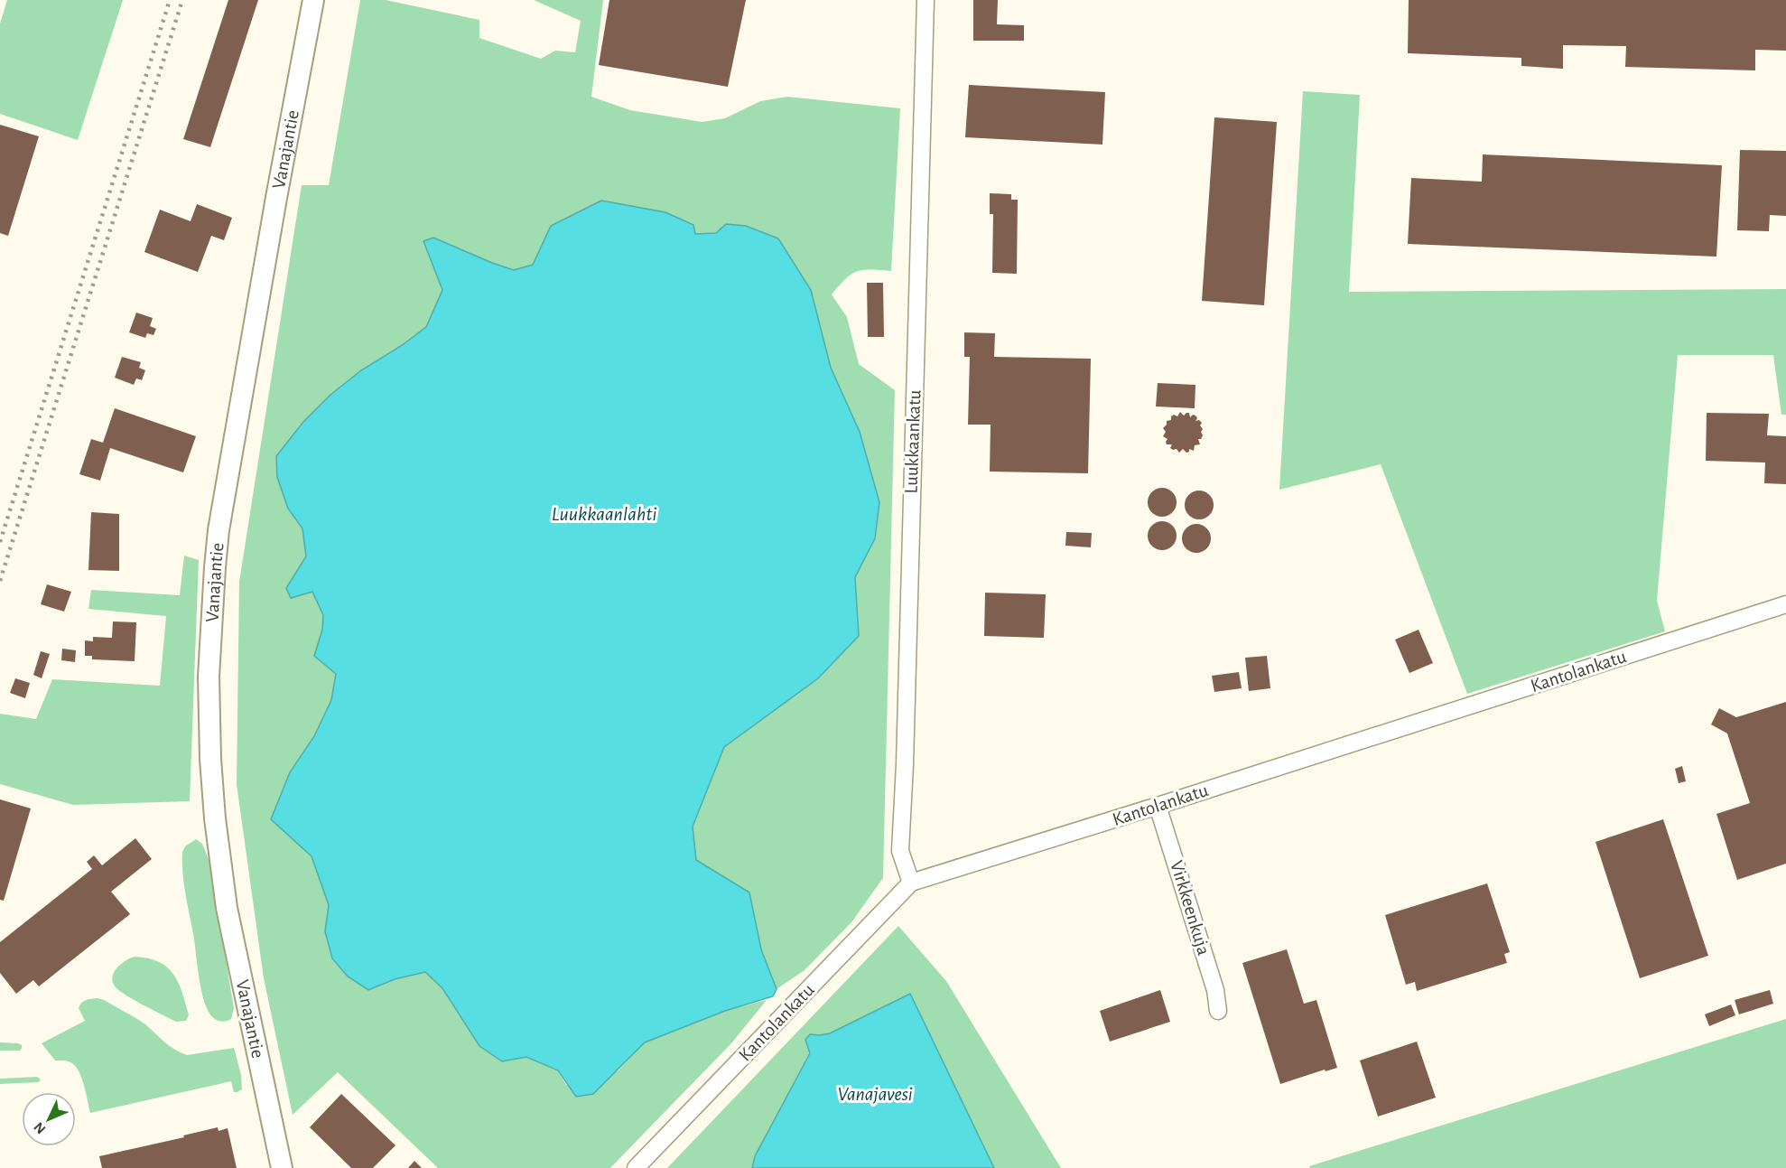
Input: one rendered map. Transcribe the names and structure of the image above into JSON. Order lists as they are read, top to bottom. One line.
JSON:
{"streets":{"street":["Vanajantie","Luukkaankatu","Kantolankatu","Virkkeenkuja"]},"crossings":[["Luukkaankatu","Kantolankatu"],["Kantolankatu","Virkkeenkuja"]],"water":["Luukkaanlahti","Vanajavesi"],"north":"bottom left"}
